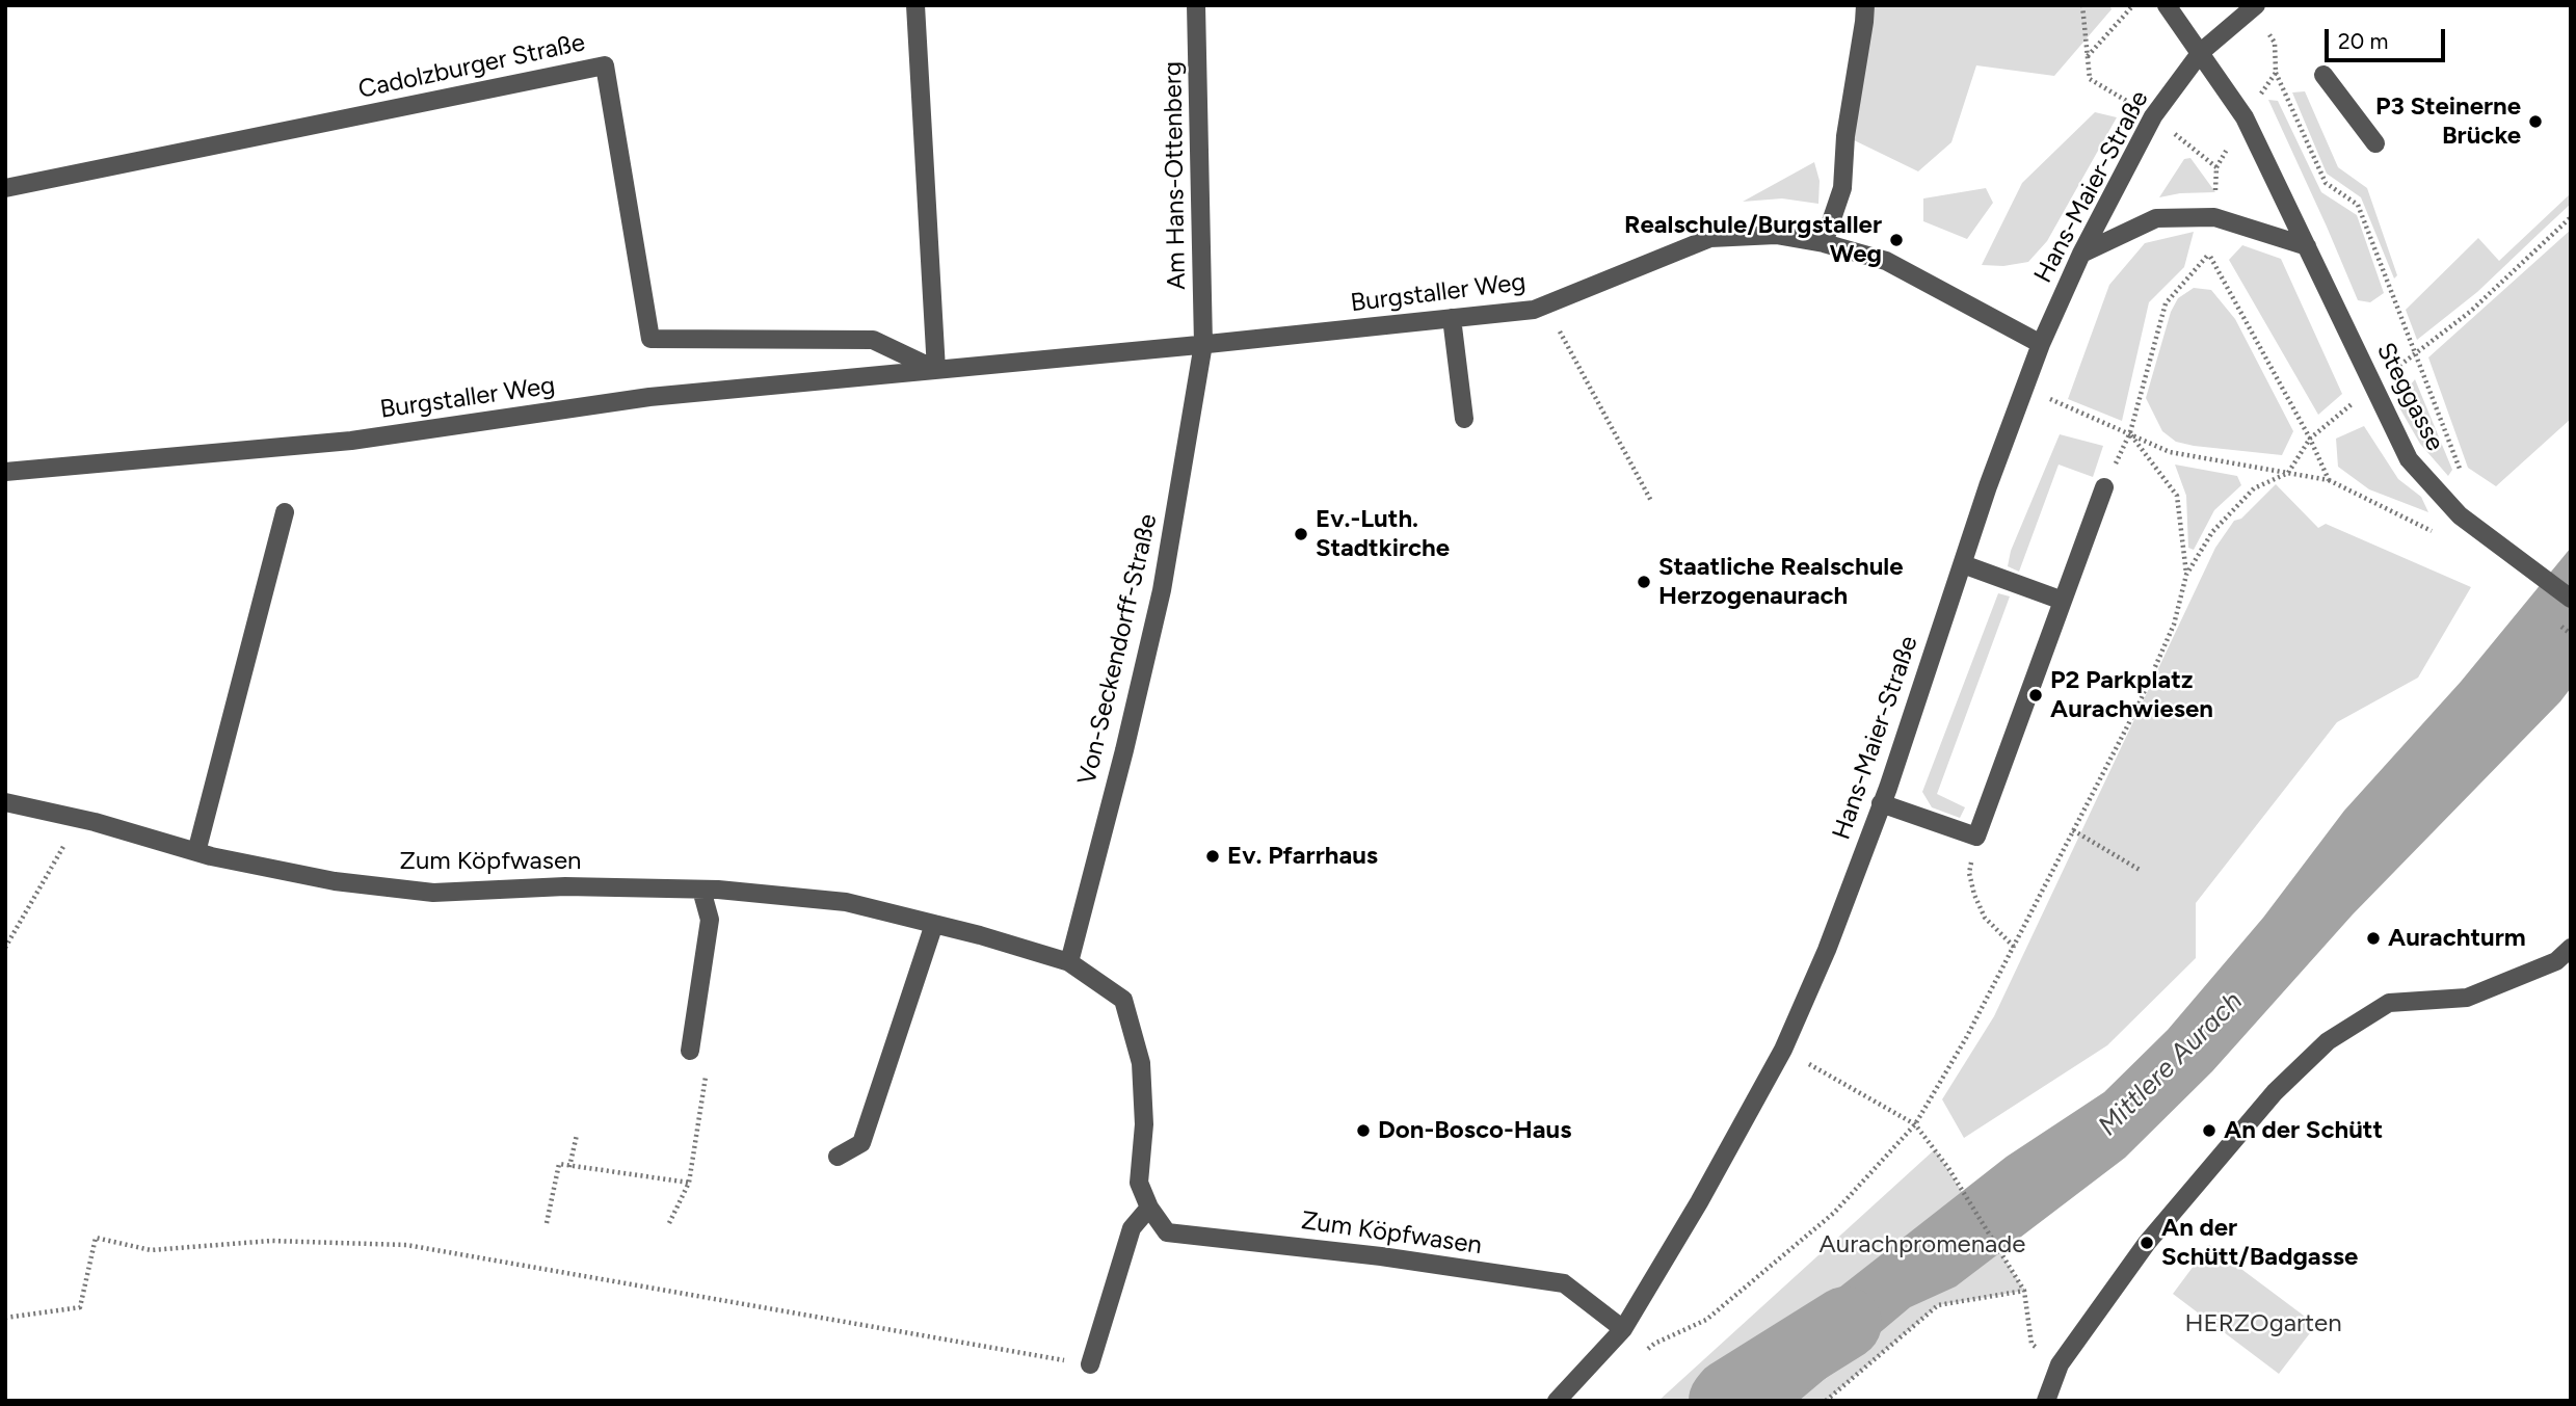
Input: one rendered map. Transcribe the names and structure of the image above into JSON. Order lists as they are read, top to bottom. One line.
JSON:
{"streets":{"street":["Cadolzburger Straße","Am Hans-Ottenberg","Hans-Maier-Straße","Burgstaller Weg","Steggasse","Von-Seckendorff-Straße","Zum Köpfwasen"]},"crossings":[["Cadolzburger Straße","Burgstaller Weg"],["Am Hans-Ottenberg","Burgstaller Weg"],["Am Hans-Ottenberg","Von-Seckendorff-Straße"],["Hans-Maier-Straße","Burgstaller Weg"],["Hans-Maier-Straße","Steggasse"],["Hans-Maier-Straße","Zum Köpfwasen"],["Burgstaller Weg","Von-Seckendorff-Straße"],["Von-Seckendorff-Straße","Zum Köpfwasen"]],"water":["Mittlere Aurach"],"parks":["Aurachpromenade","HERZOgarten"],"places":["P3 Steinerne Brücke","Realschule/Burgstaller Weg","Ev.-Luth. Stadtkirche","Staatliche Realschule Herzogenaurach","P2 Parkplatz Aurachwiesen","Ev. Pfarrhaus","Aurachturm","Don-Bosco-Haus","An der Schütt","An der Schütt/Badgasse"],"scale_bar":"20 m"}
